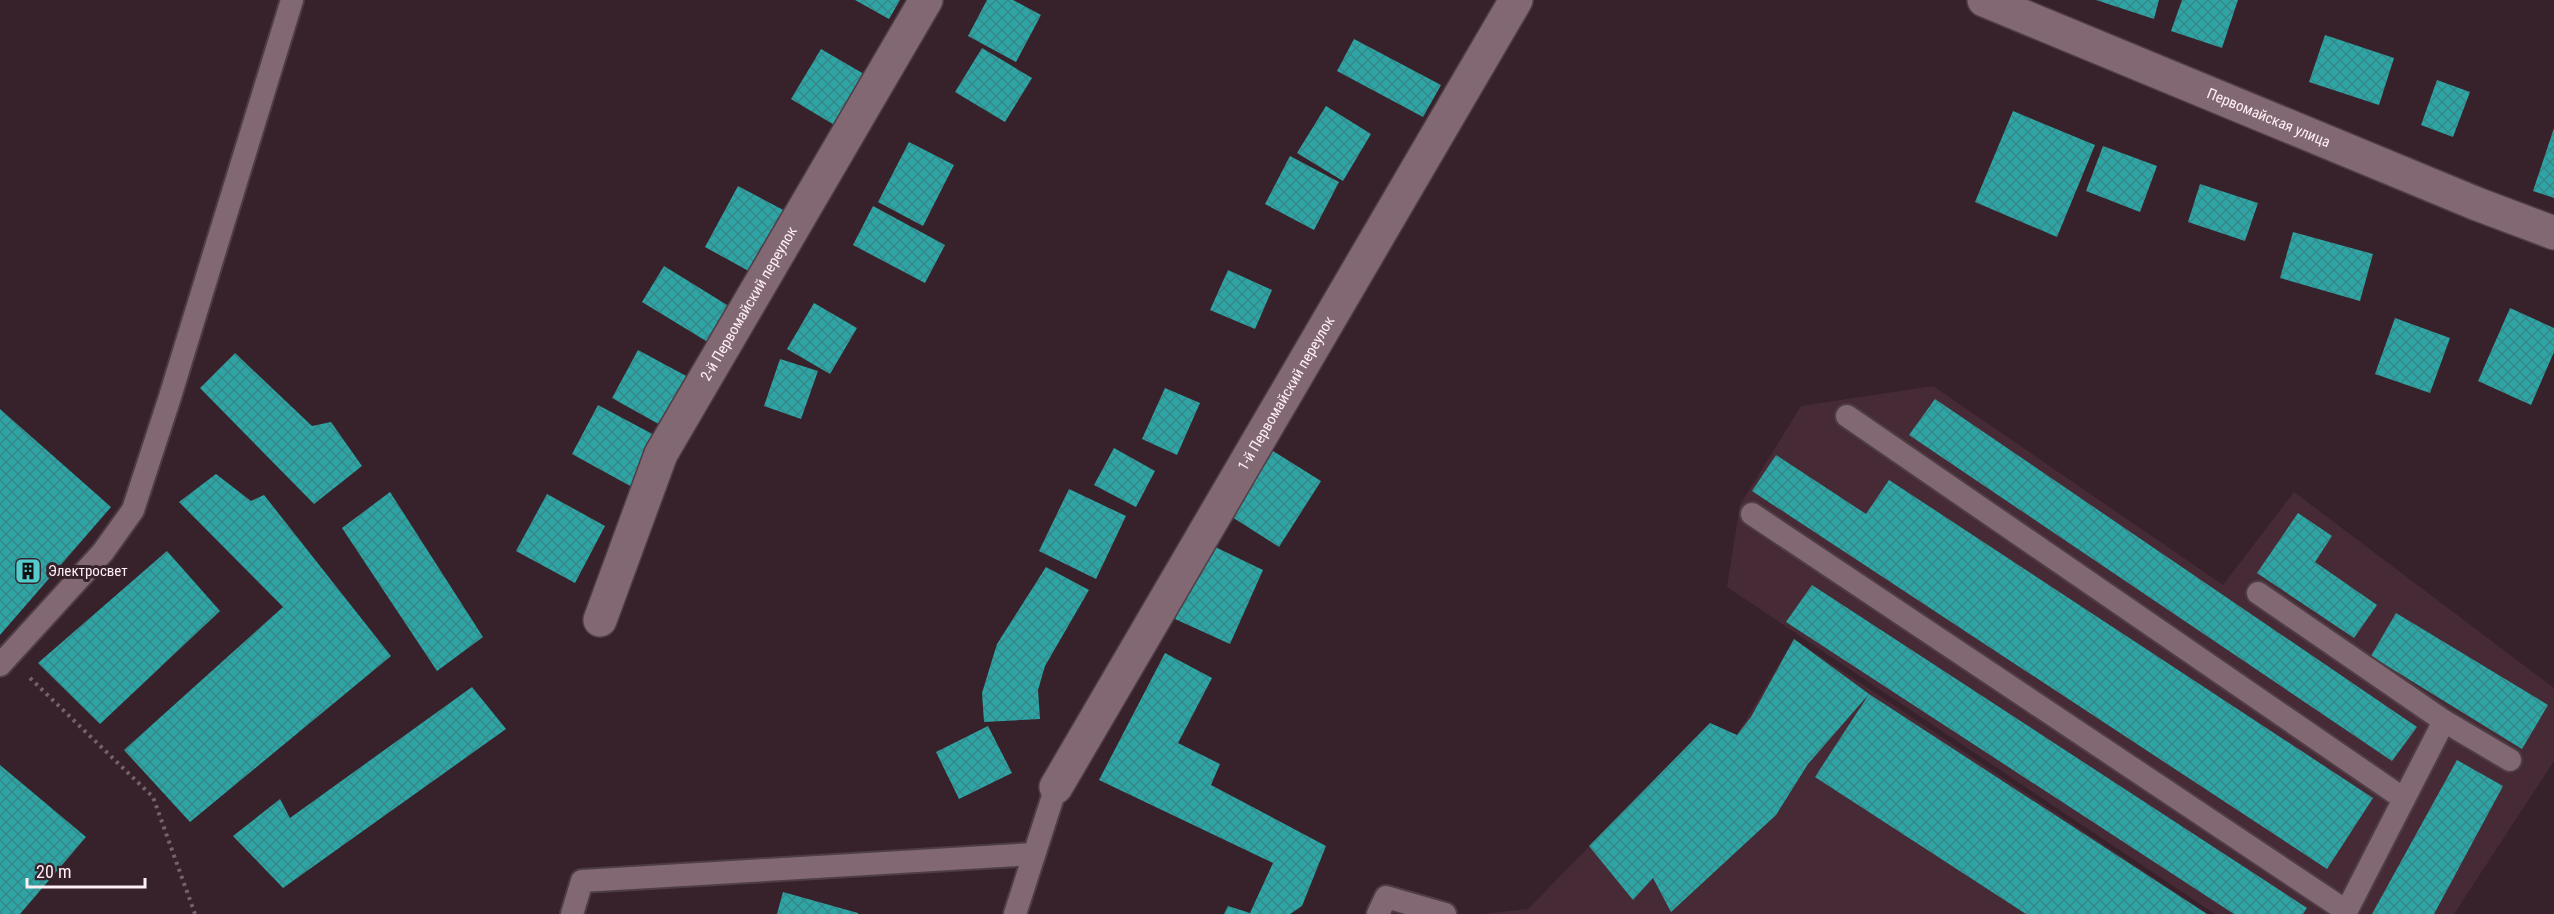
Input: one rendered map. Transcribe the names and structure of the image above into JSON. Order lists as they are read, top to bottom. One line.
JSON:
{"streets":{"street":["Первомайская улица","2-й Первомайский переулок","1-й Первомайский переулок"]},"places":{"building":["Электросвет"]},"scale_bar":"20 m"}
